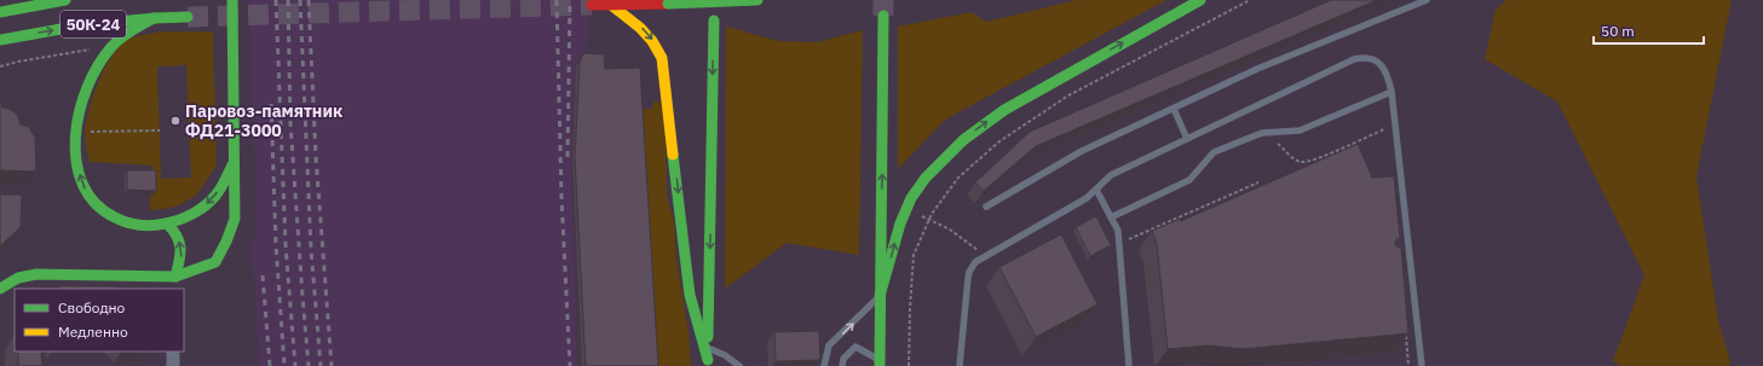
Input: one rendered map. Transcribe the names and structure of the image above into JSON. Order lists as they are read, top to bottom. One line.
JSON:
{"streets":{"main road":["50К-24"]},"places":["Паровоз-памятник ФД21-3000"],"legend":["Свободно","Медленно"],"scale_bar":"50 m"}
